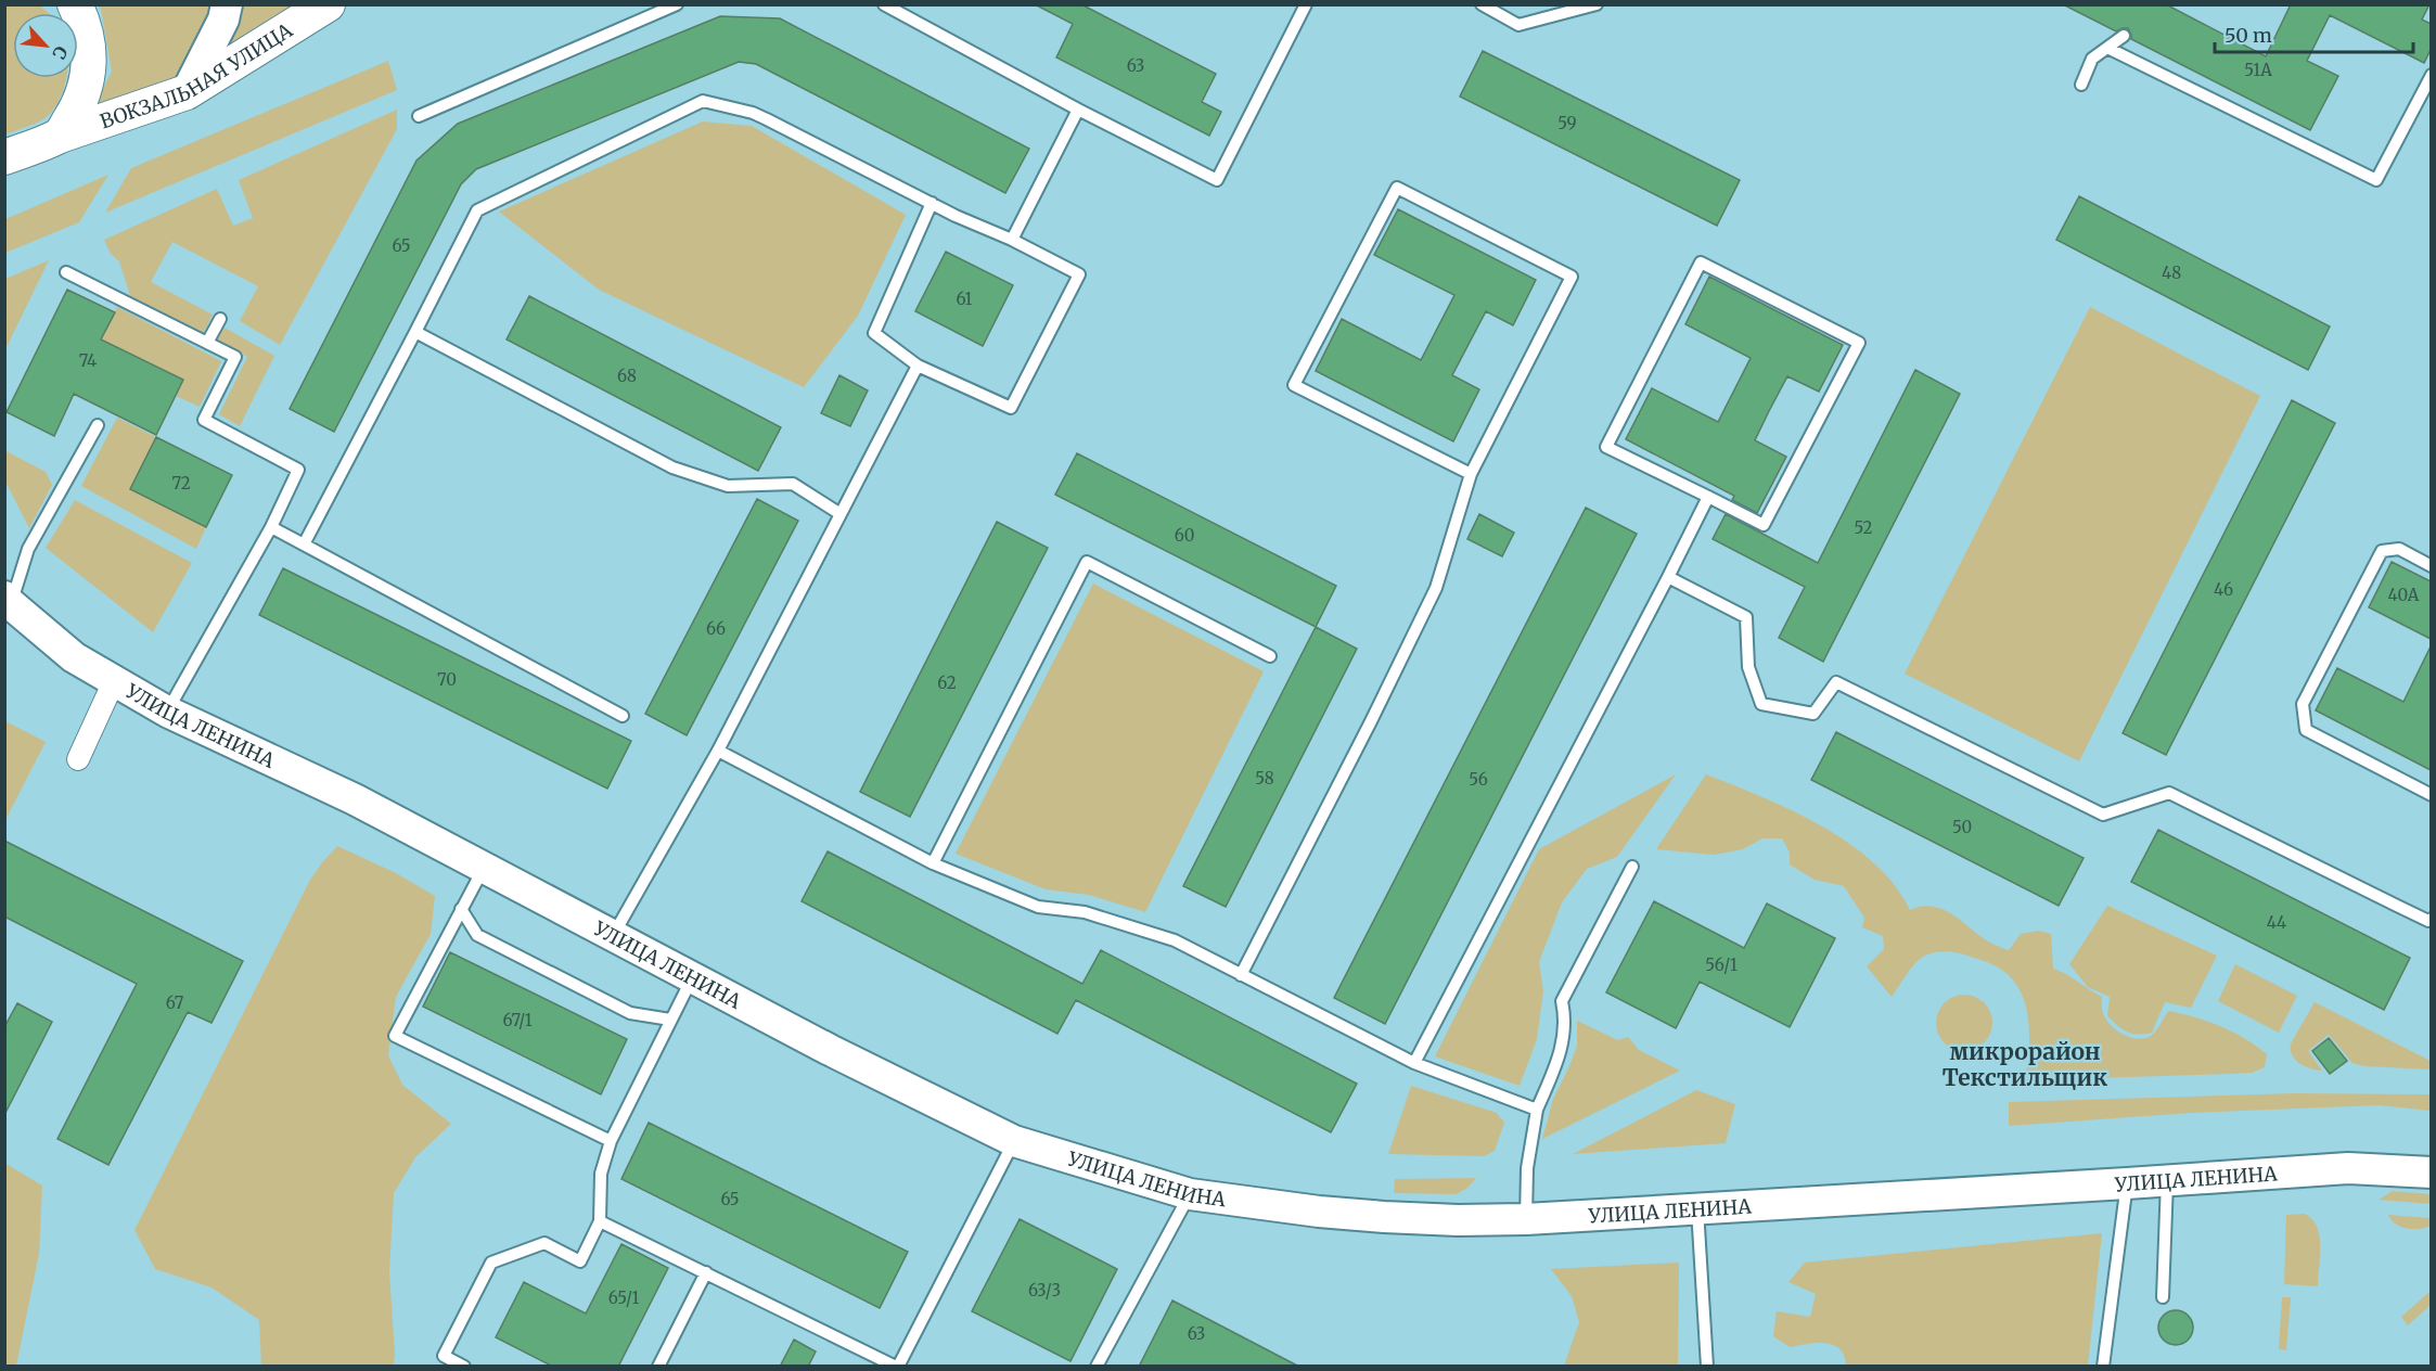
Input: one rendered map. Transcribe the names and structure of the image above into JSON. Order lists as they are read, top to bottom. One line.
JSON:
{"streets":{"main road":["ВОКЗАЛЬНАЯ УЛИЦА"],"street":["УЛИЦА ЛЕНИНА"]},"districts":["микрорайон Текстильщик"],"house_numbers":["63","51А","59","65","48","61","74","68","72","52","60","46","40А","66","70","62","58","56","50","44","56/1","67","67/1","65","63/3","65/1","63"],"scale_bar":"50 m","north":"bottom right"}
